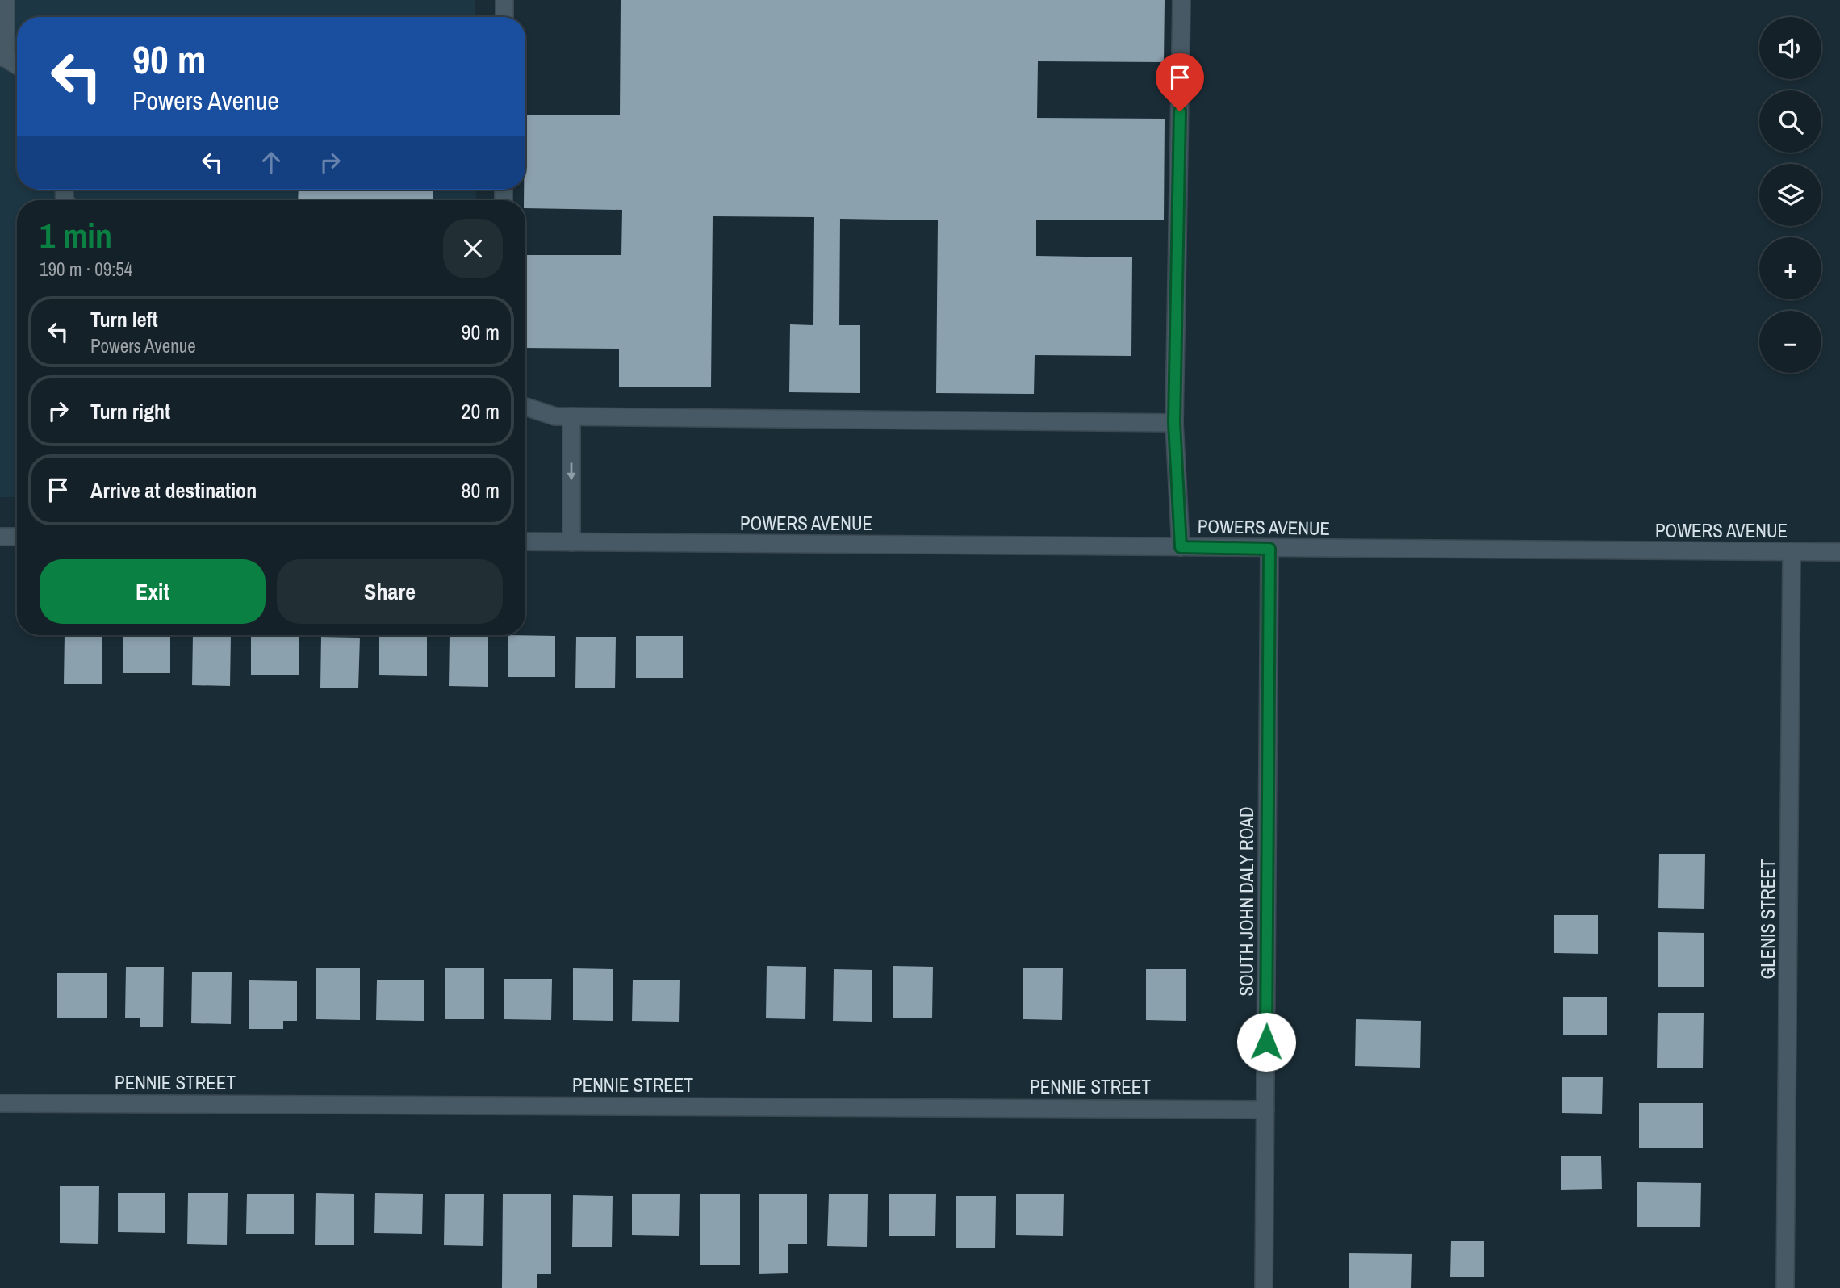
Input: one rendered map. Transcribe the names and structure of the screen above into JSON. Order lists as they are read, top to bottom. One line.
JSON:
{"streets":{"street":["POWERS AVENUE","SOUTH JOHN DALY ROAD","GLENIS STREET","PENNIE STREET"]},"crossings":[["POWERS AVENUE","SOUTH JOHN DALY ROAD"],["POWERS AVENUE","GLENIS STREET"],["SOUTH JOHN DALY ROAD","PENNIE STREET"]],"page":{"map_buttons":["+","−"],"turn":["90 m","Powers Avenue"],"heading":["1 min","190 m · 09:54"],"list":[{"name":"Turn left","note":"Powers Avenue","value":"90 m"},{"name":"Turn right","value":"20 m"},{"name":"Arrive at destination","value":"80 m"}],"buttons":["Exit","Share"]}}
